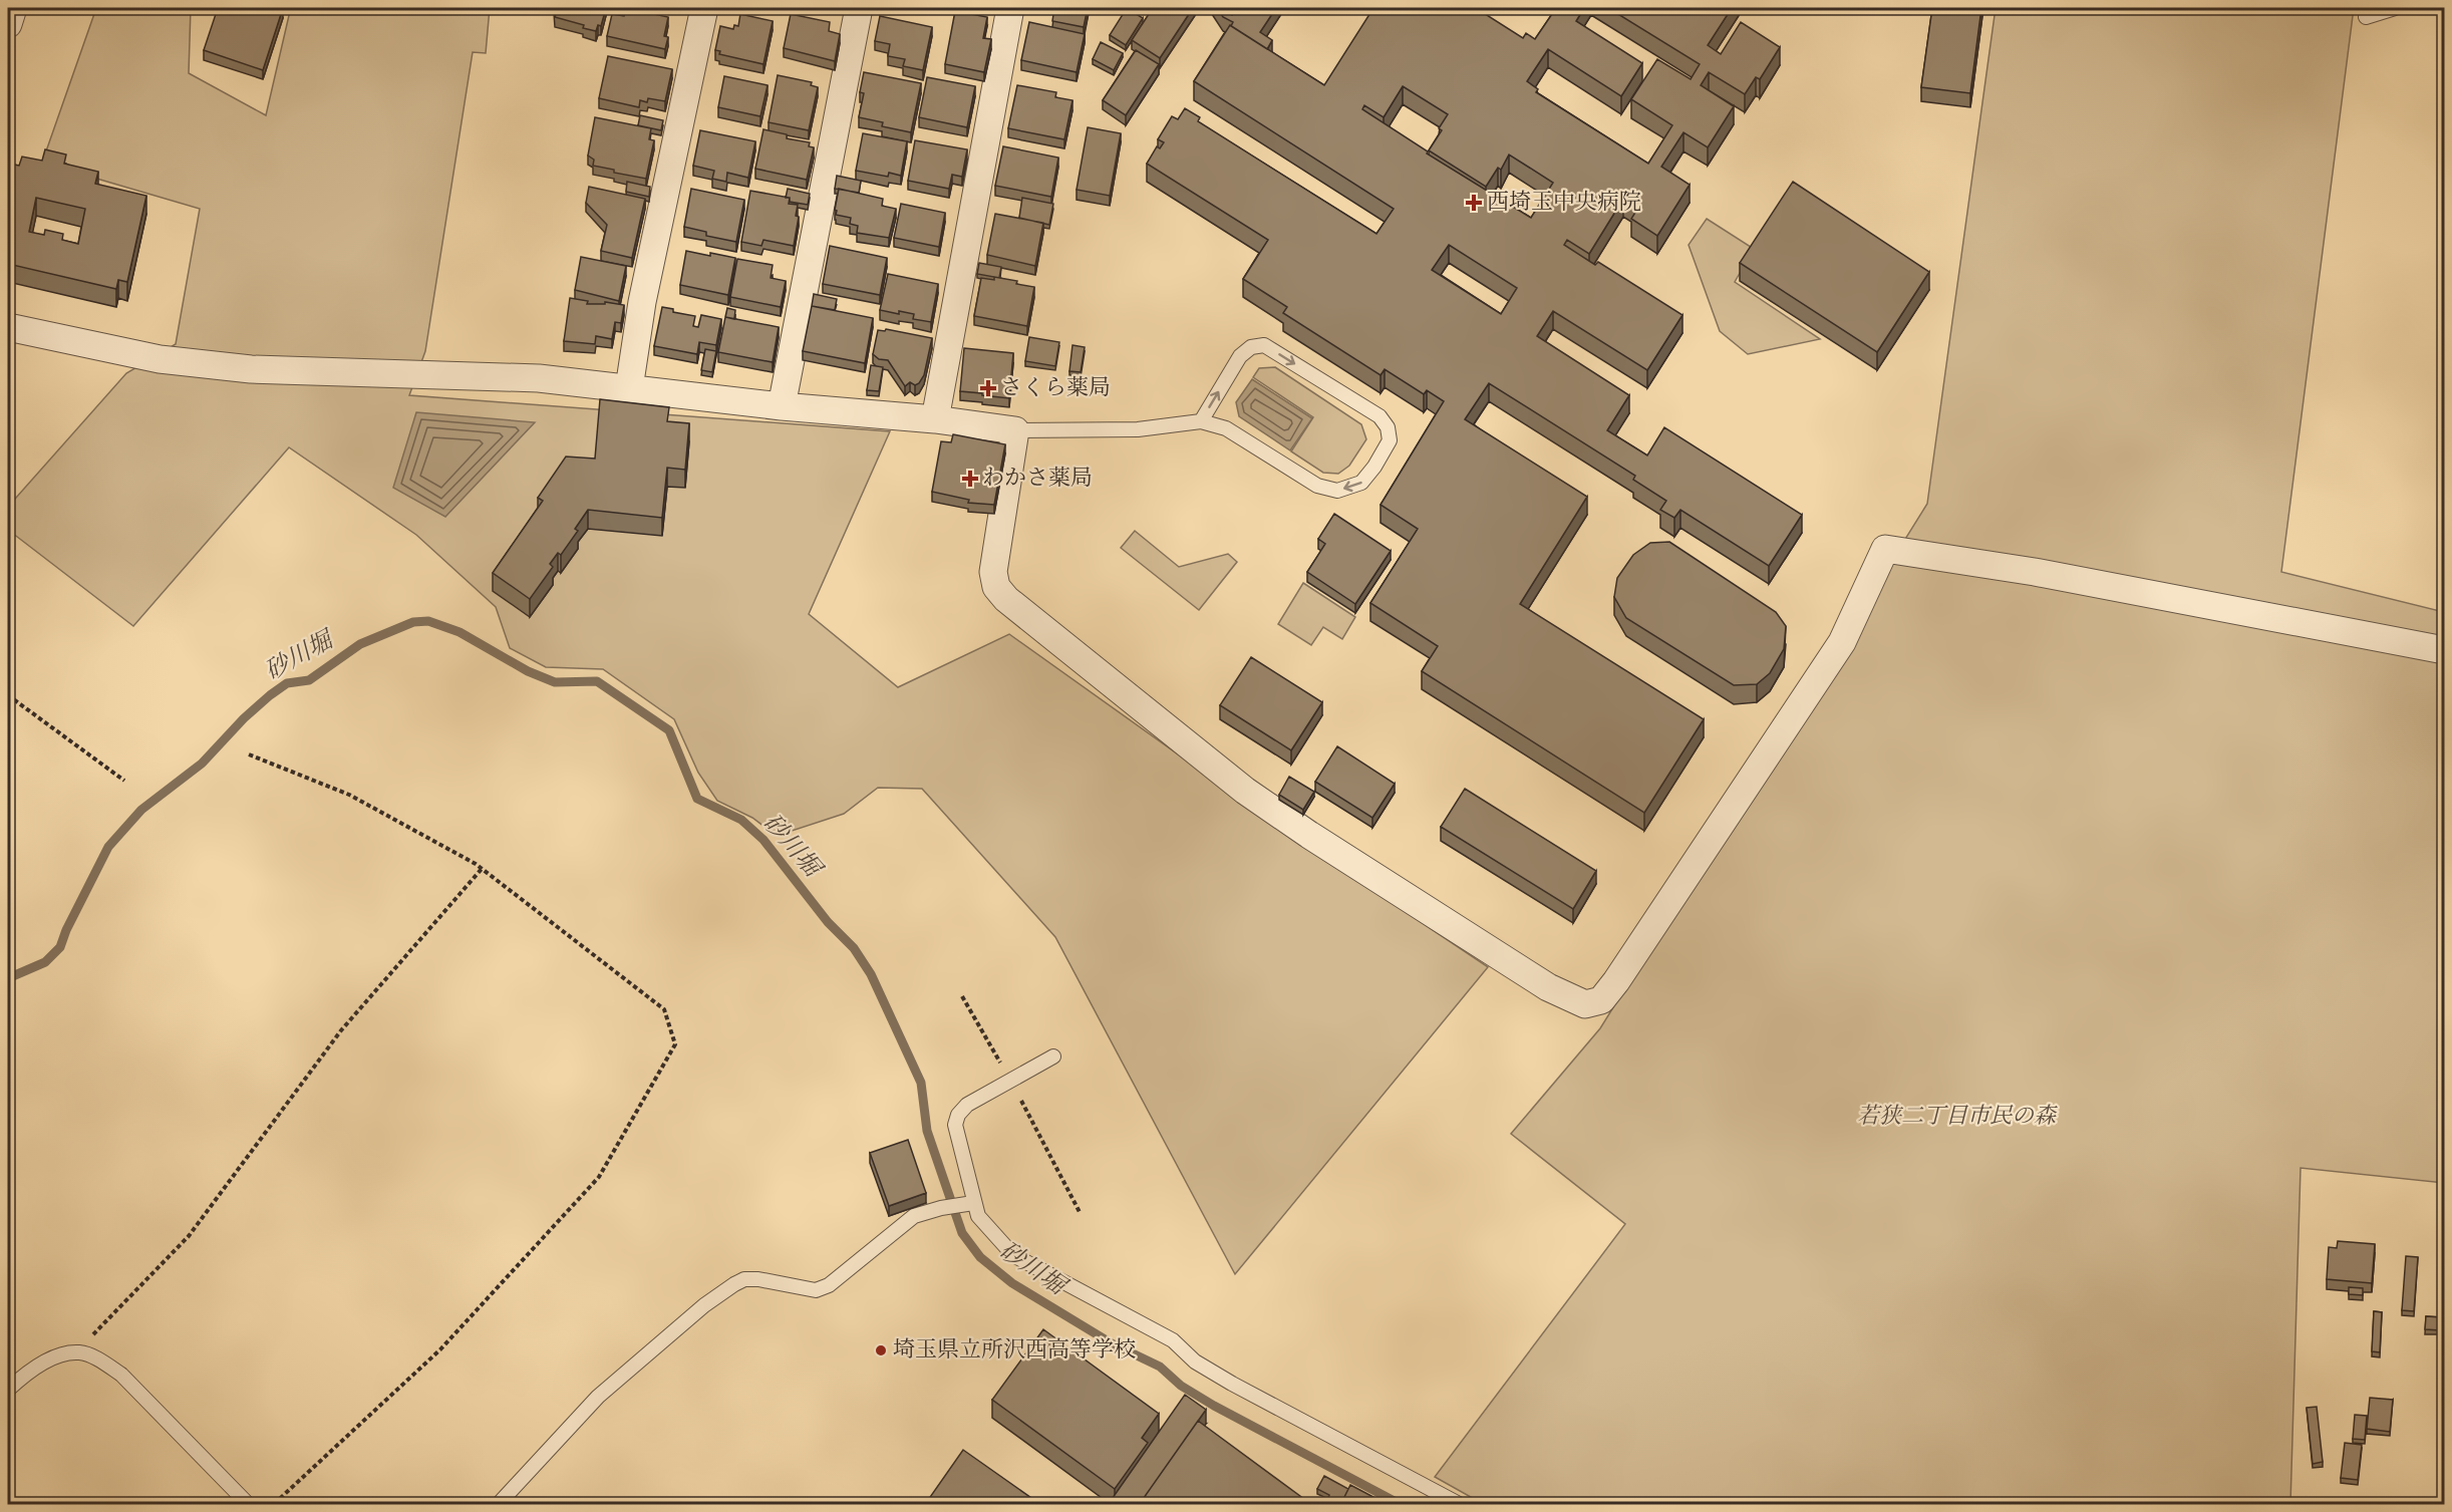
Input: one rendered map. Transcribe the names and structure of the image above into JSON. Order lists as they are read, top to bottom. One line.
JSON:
{"water":["砂川堀"],"parks":["若狭二丁目市民の森"],"places":{"health":["西埼玉中央病院","さくら薬局","わかさ薬局"],"other":["埼玉県立所沢西高等学校"]}}
